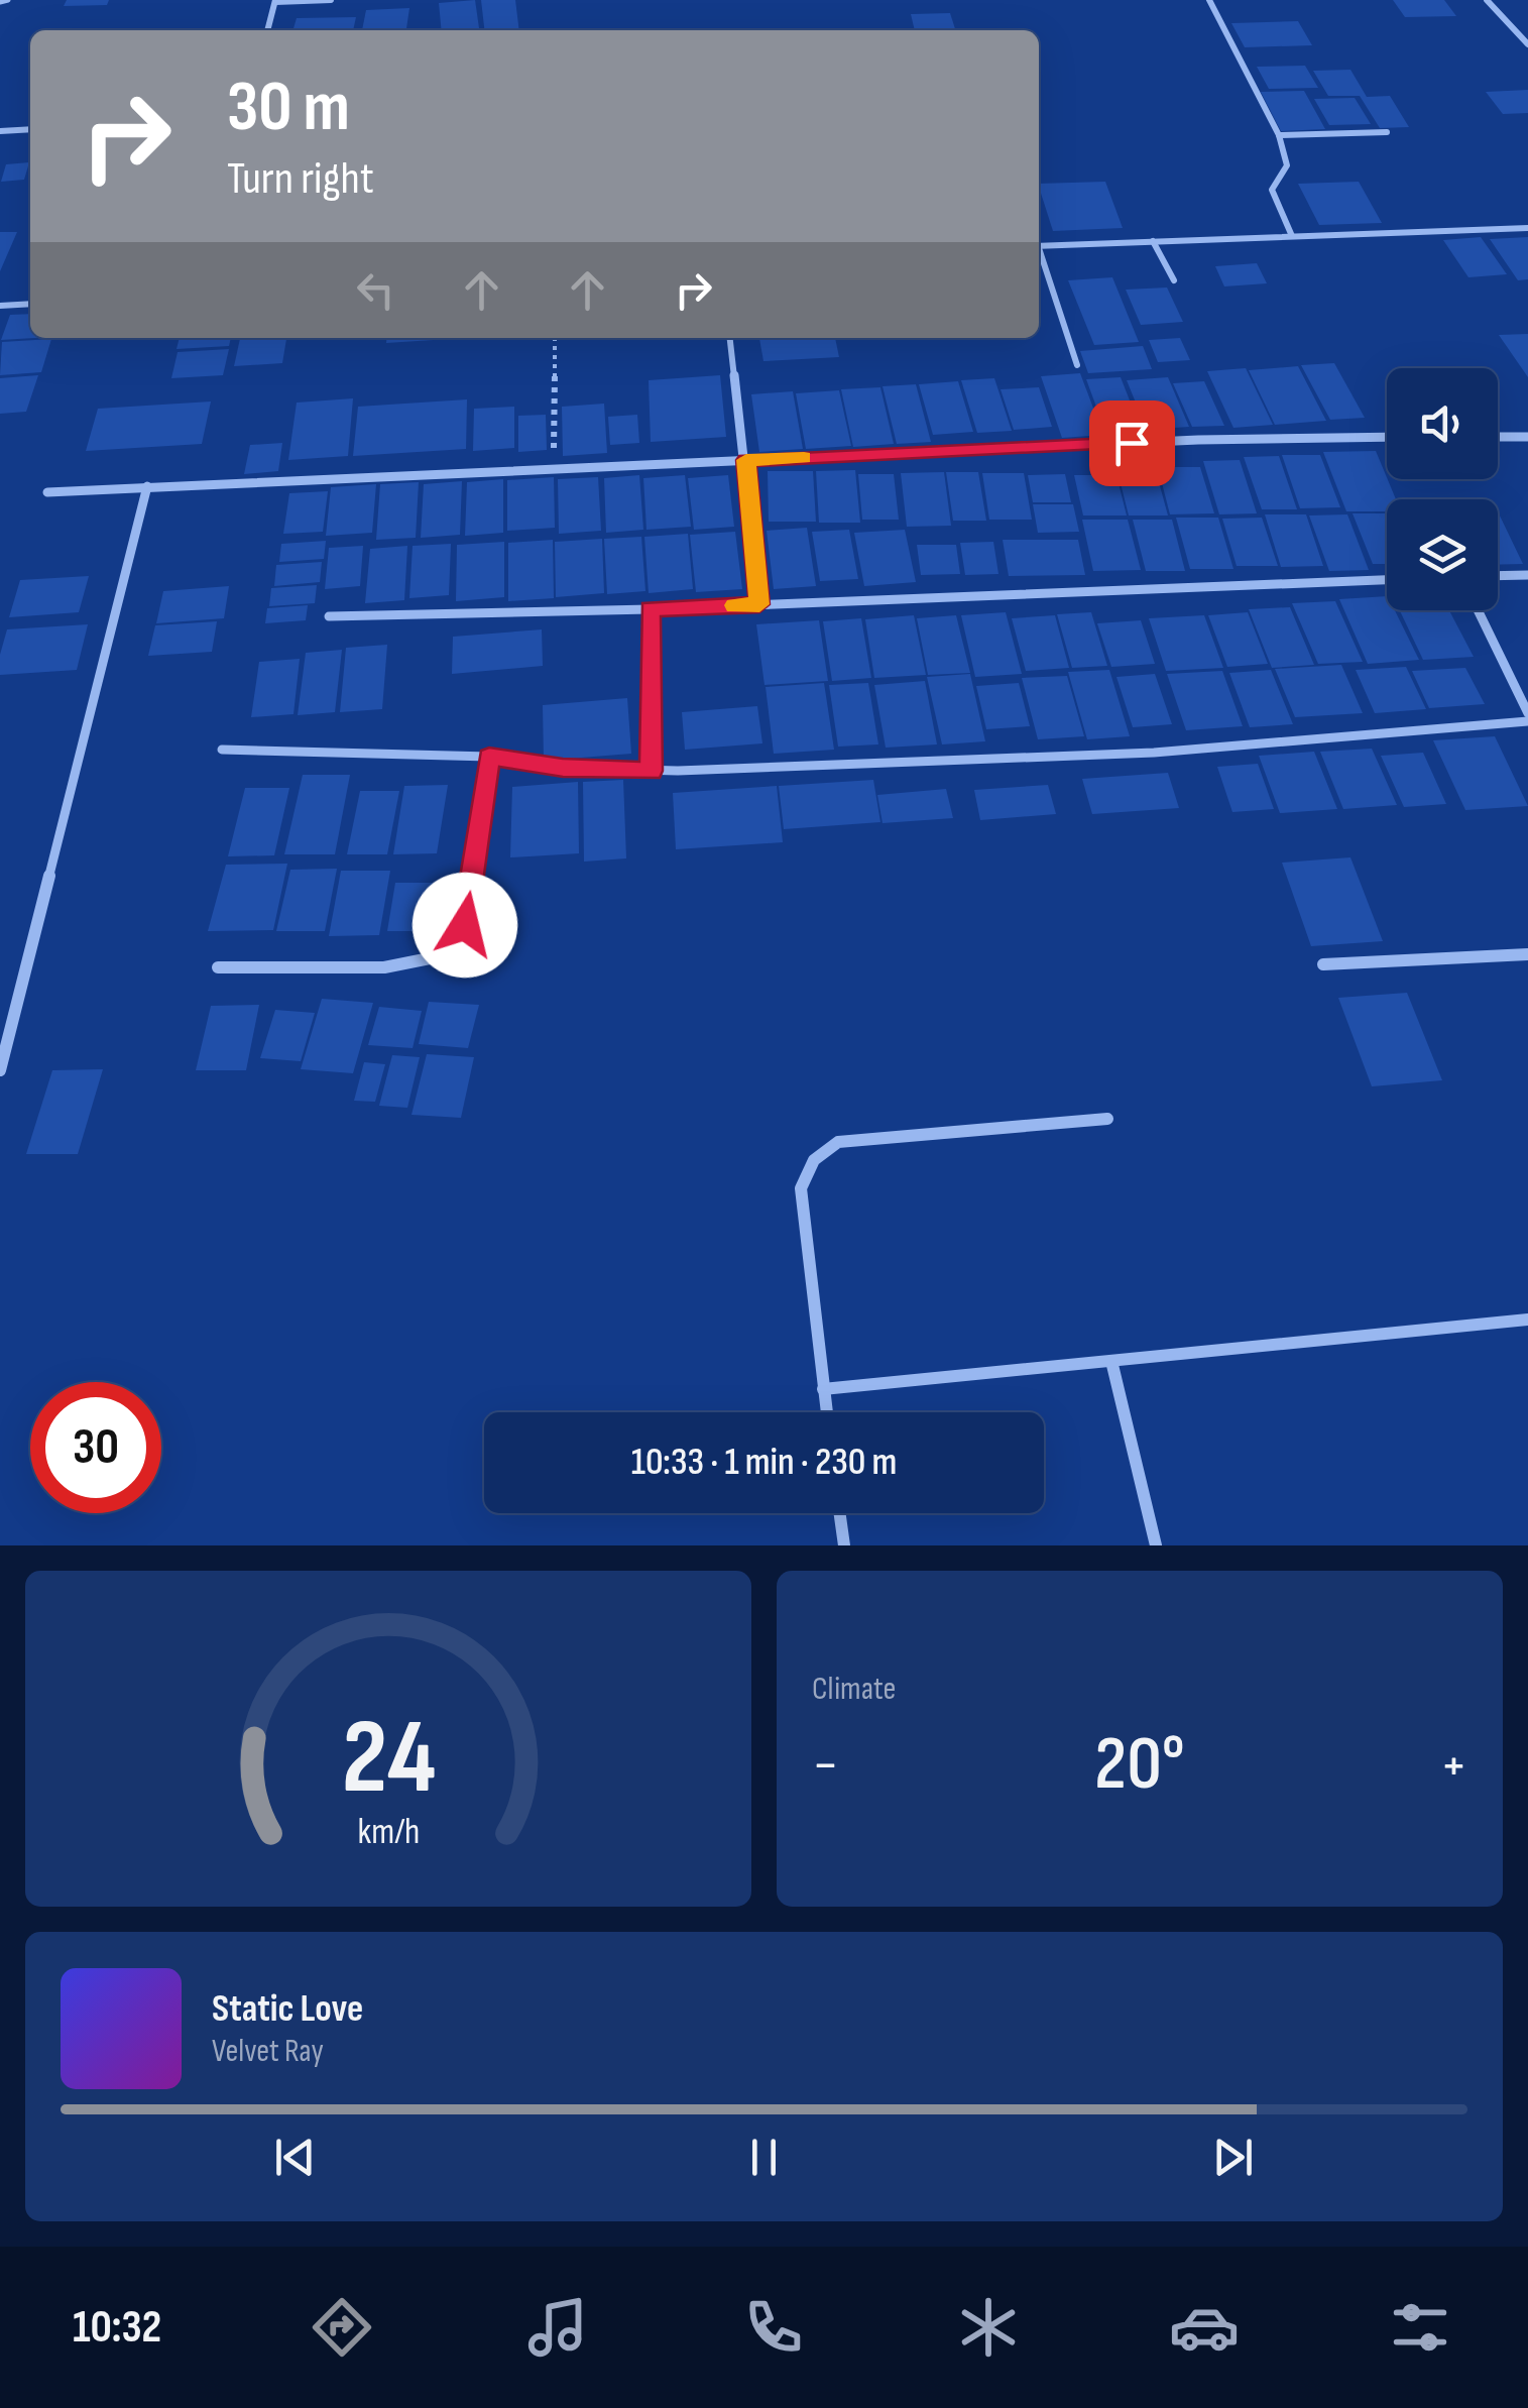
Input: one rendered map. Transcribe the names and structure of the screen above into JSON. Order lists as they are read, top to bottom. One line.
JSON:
{"page":{"turn":["30 m","Turn right"],"limit":"30","trip":"10:33 · 1 min · 230 m","tile":"Climate","heat":["−","20°","+"],"song":["Static Love","Velvet Ray"],"tabs":"10:32","gauge":["24","km/h"]}}
